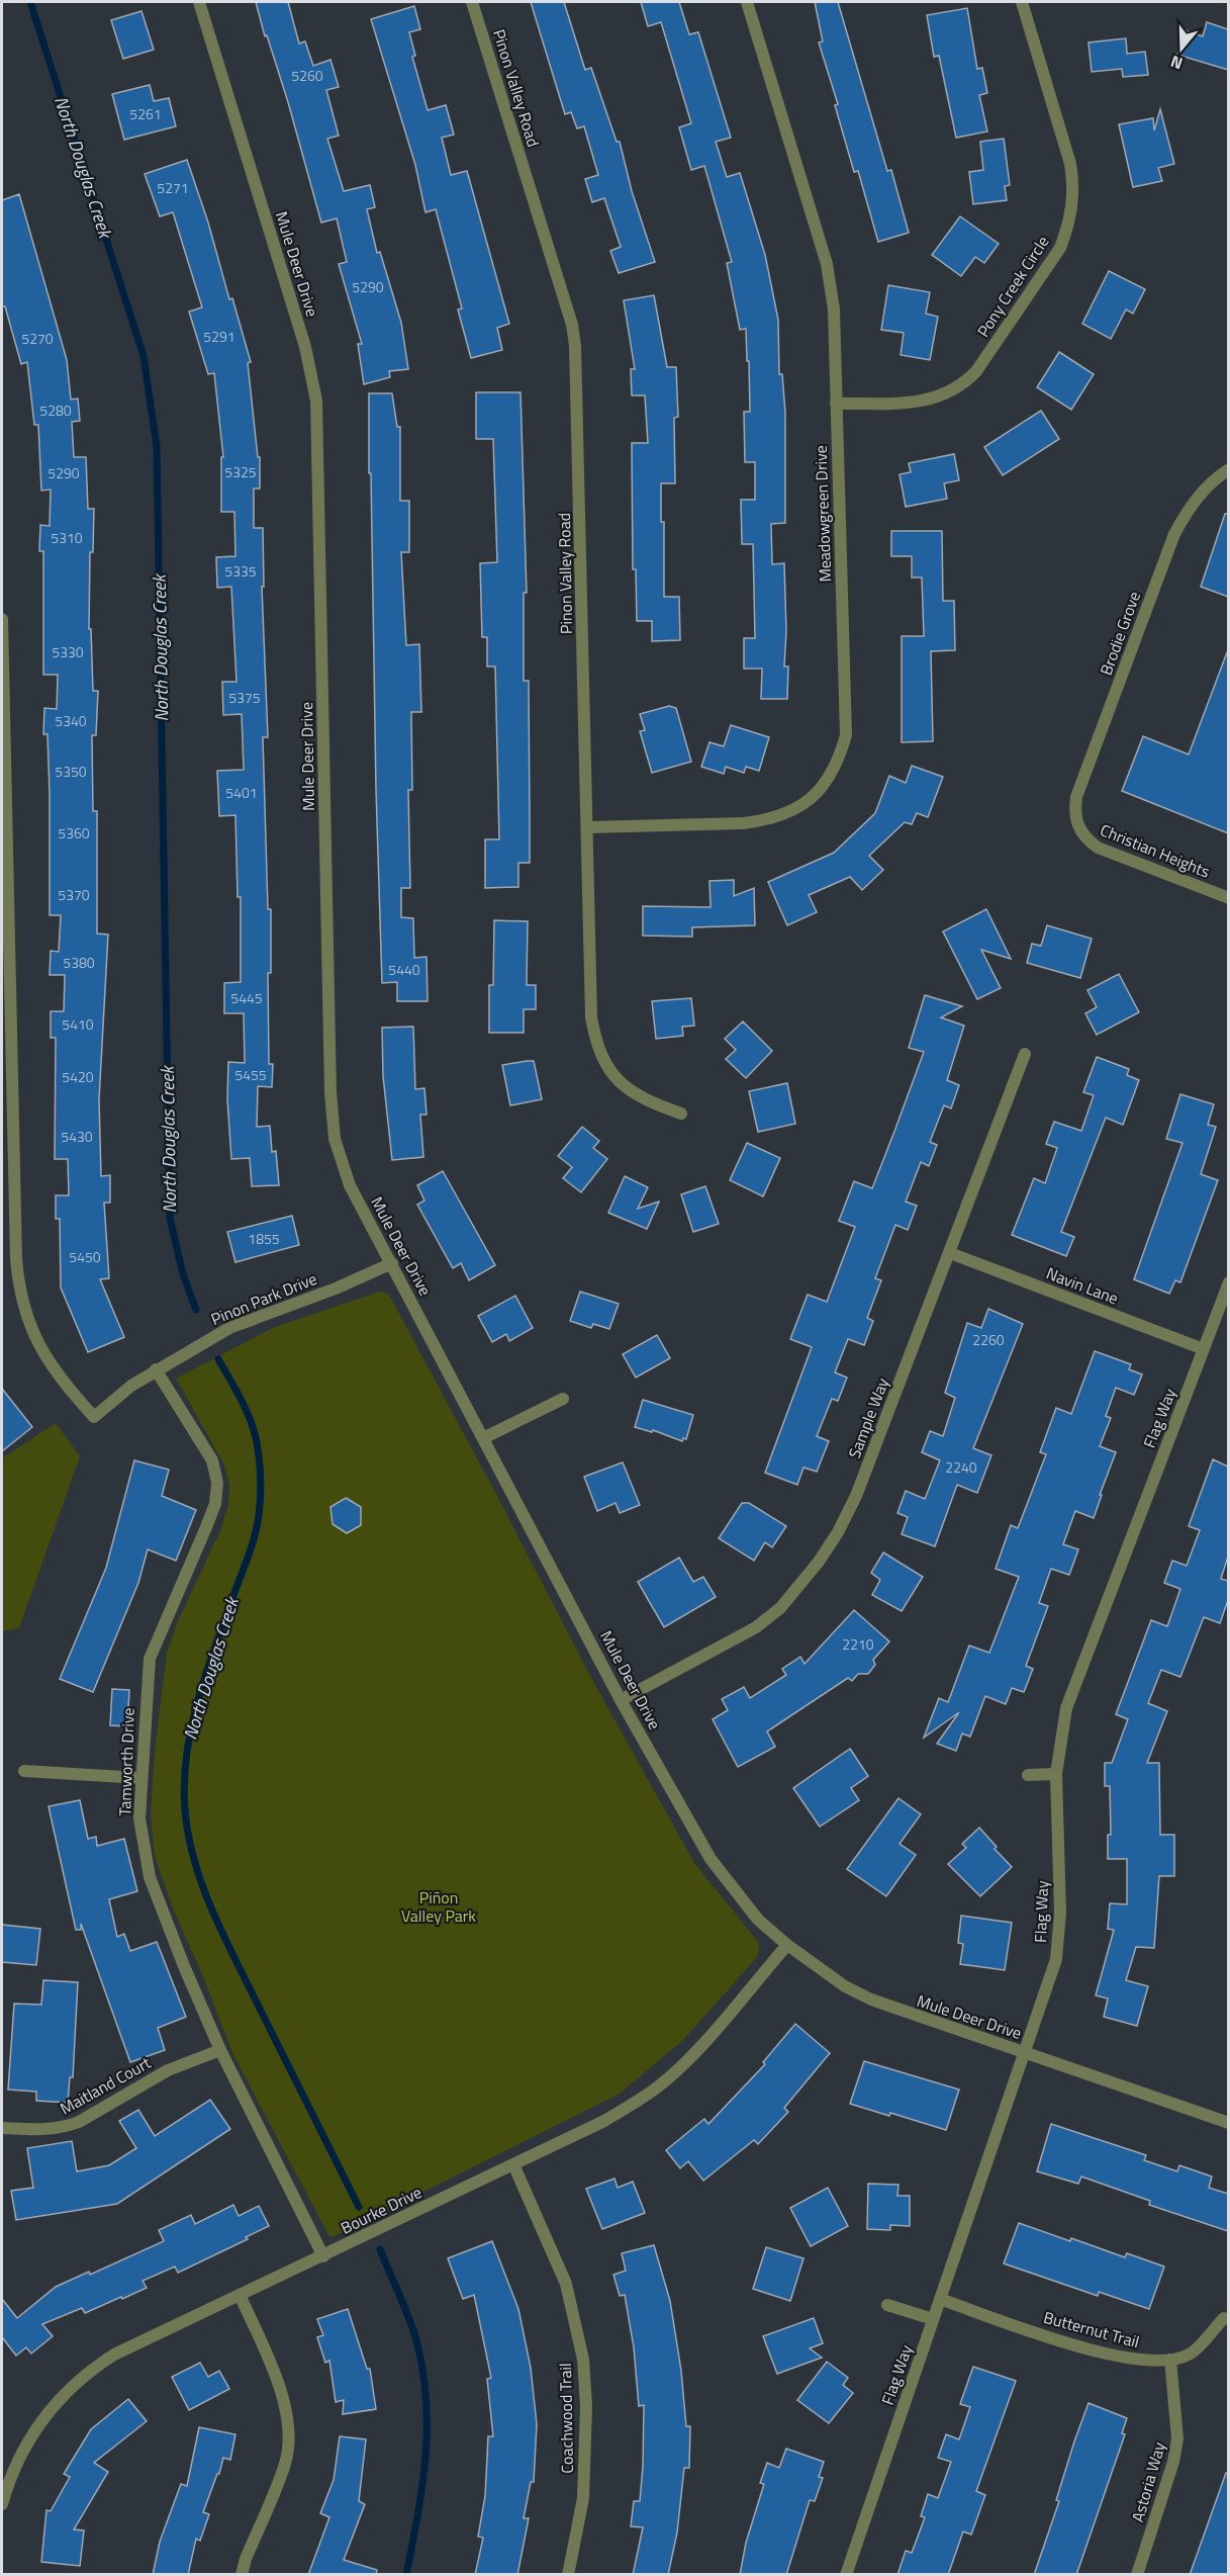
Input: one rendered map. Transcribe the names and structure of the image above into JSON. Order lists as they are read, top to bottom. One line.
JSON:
{"streets":{"street":["Pinon Valley Road","Mule Deer Drive","Pony Creek Circle","Meadowgreen Drive","Brodie Grove","Christian Heights","Navin Lane","Pinon Park Drive","Sample Way","Flag Way","Tamworth Drive","Maitland Court","Bourke Drive","Butternut Trail","Coachwood Trail","Astoria Way"]},"crossings":[["Pinon Valley Road","Meadowgreen Drive"],["Mule Deer Drive","Pinon Park Drive"],["Mule Deer Drive","Sample Way"],["Mule Deer Drive","Flag Way"],["Mule Deer Drive","Bourke Drive"],["Pony Creek Circle","Meadowgreen Drive"],["Brodie Grove","Christian Heights"],["Navin Lane","Sample Way"],["Navin Lane","Flag Way"],["Pinon Park Drive","Tamworth Drive"],["Flag Way","Butternut Trail"],["Tamworth Drive","Maitland Court"],["Tamworth Drive","Bourke Drive"],["Bourke Drive","Coachwood Trail"],["Butternut Trail","Astoria Way"]],"water":["North Douglas Creek"],"parks":["Piñon Valley Park"],"house_numbers":["5260","5261","5271","5290","5291","5270","5280","5325","5290","5310","5335","5330","5375","5340","5350","5401","5360","5370","5380","5440","5445","5410","5455","5420","5430","1855","5450","2260","2240","2210"],"north":"bottom"}
